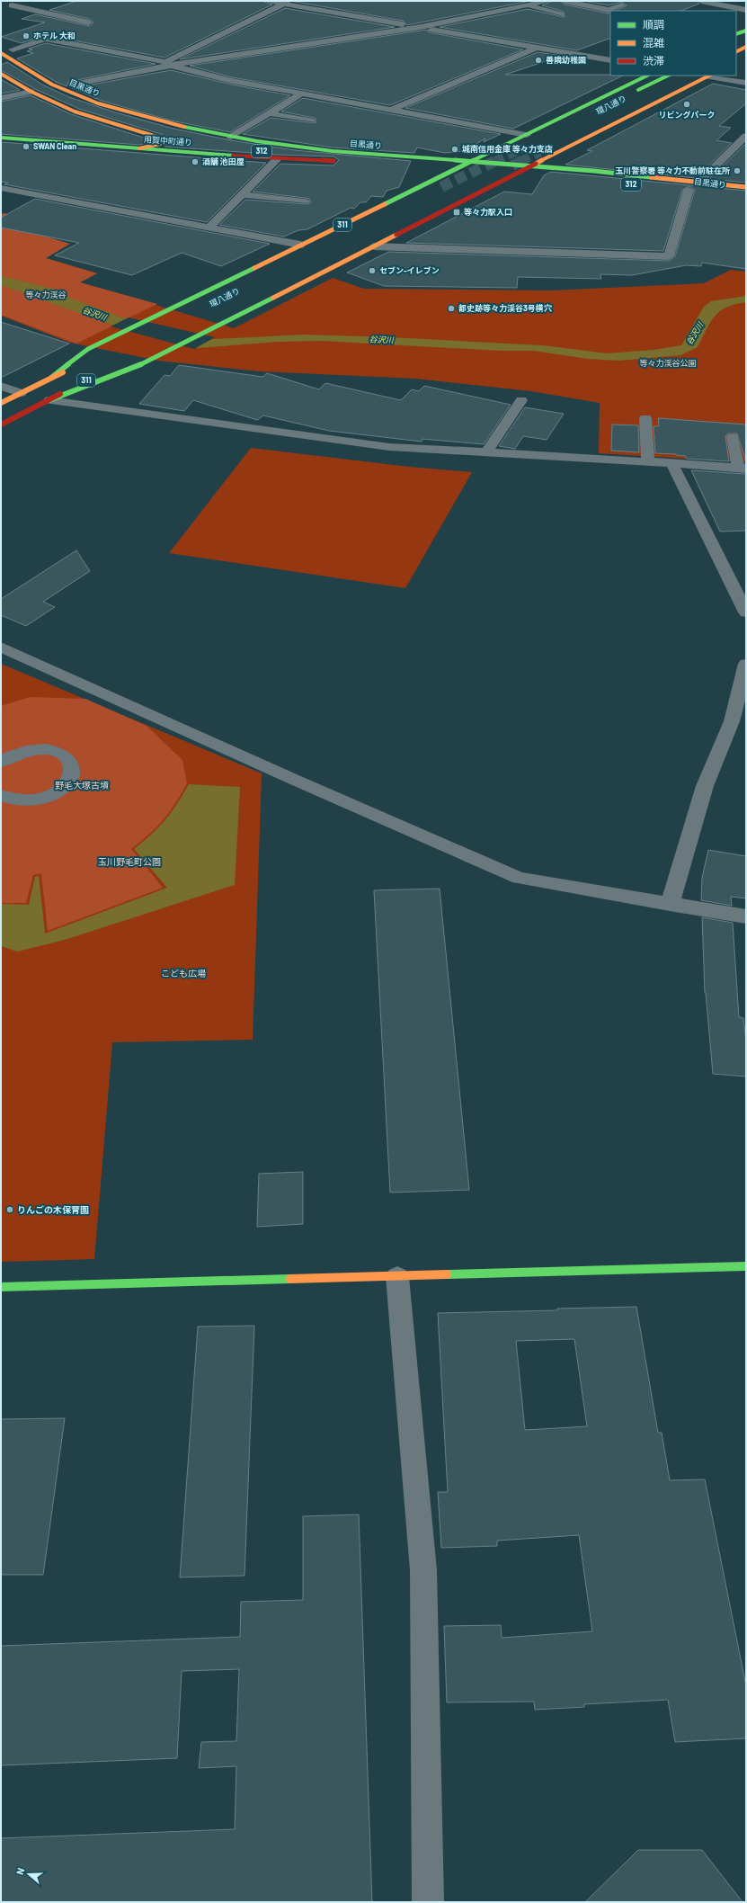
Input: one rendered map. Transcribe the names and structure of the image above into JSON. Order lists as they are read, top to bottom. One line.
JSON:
{"streets":{"main road":["目黒通り","環八通り","用賀中町通り","312","311"]},"water":["谷沢川"],"parks":["等々力渓谷","等々力渓谷公園","野毛大塚古墳","玉川野毛町公園","こども広場"],"places":{"other":["ホテル 大和","善隣幼稚園","リビングパーク","SWAN Clean","城南信用金庫 等々力支店","酒舗 池田屋","玉川警察署 等々力不動前駐在所","セブン-イレブン","都史跡等々力渓谷3号横穴","りんごの木保育園"],"transit":["等々力駅入口"]},"legend":["順調","混雑","渋滞"],"north":"left"}
